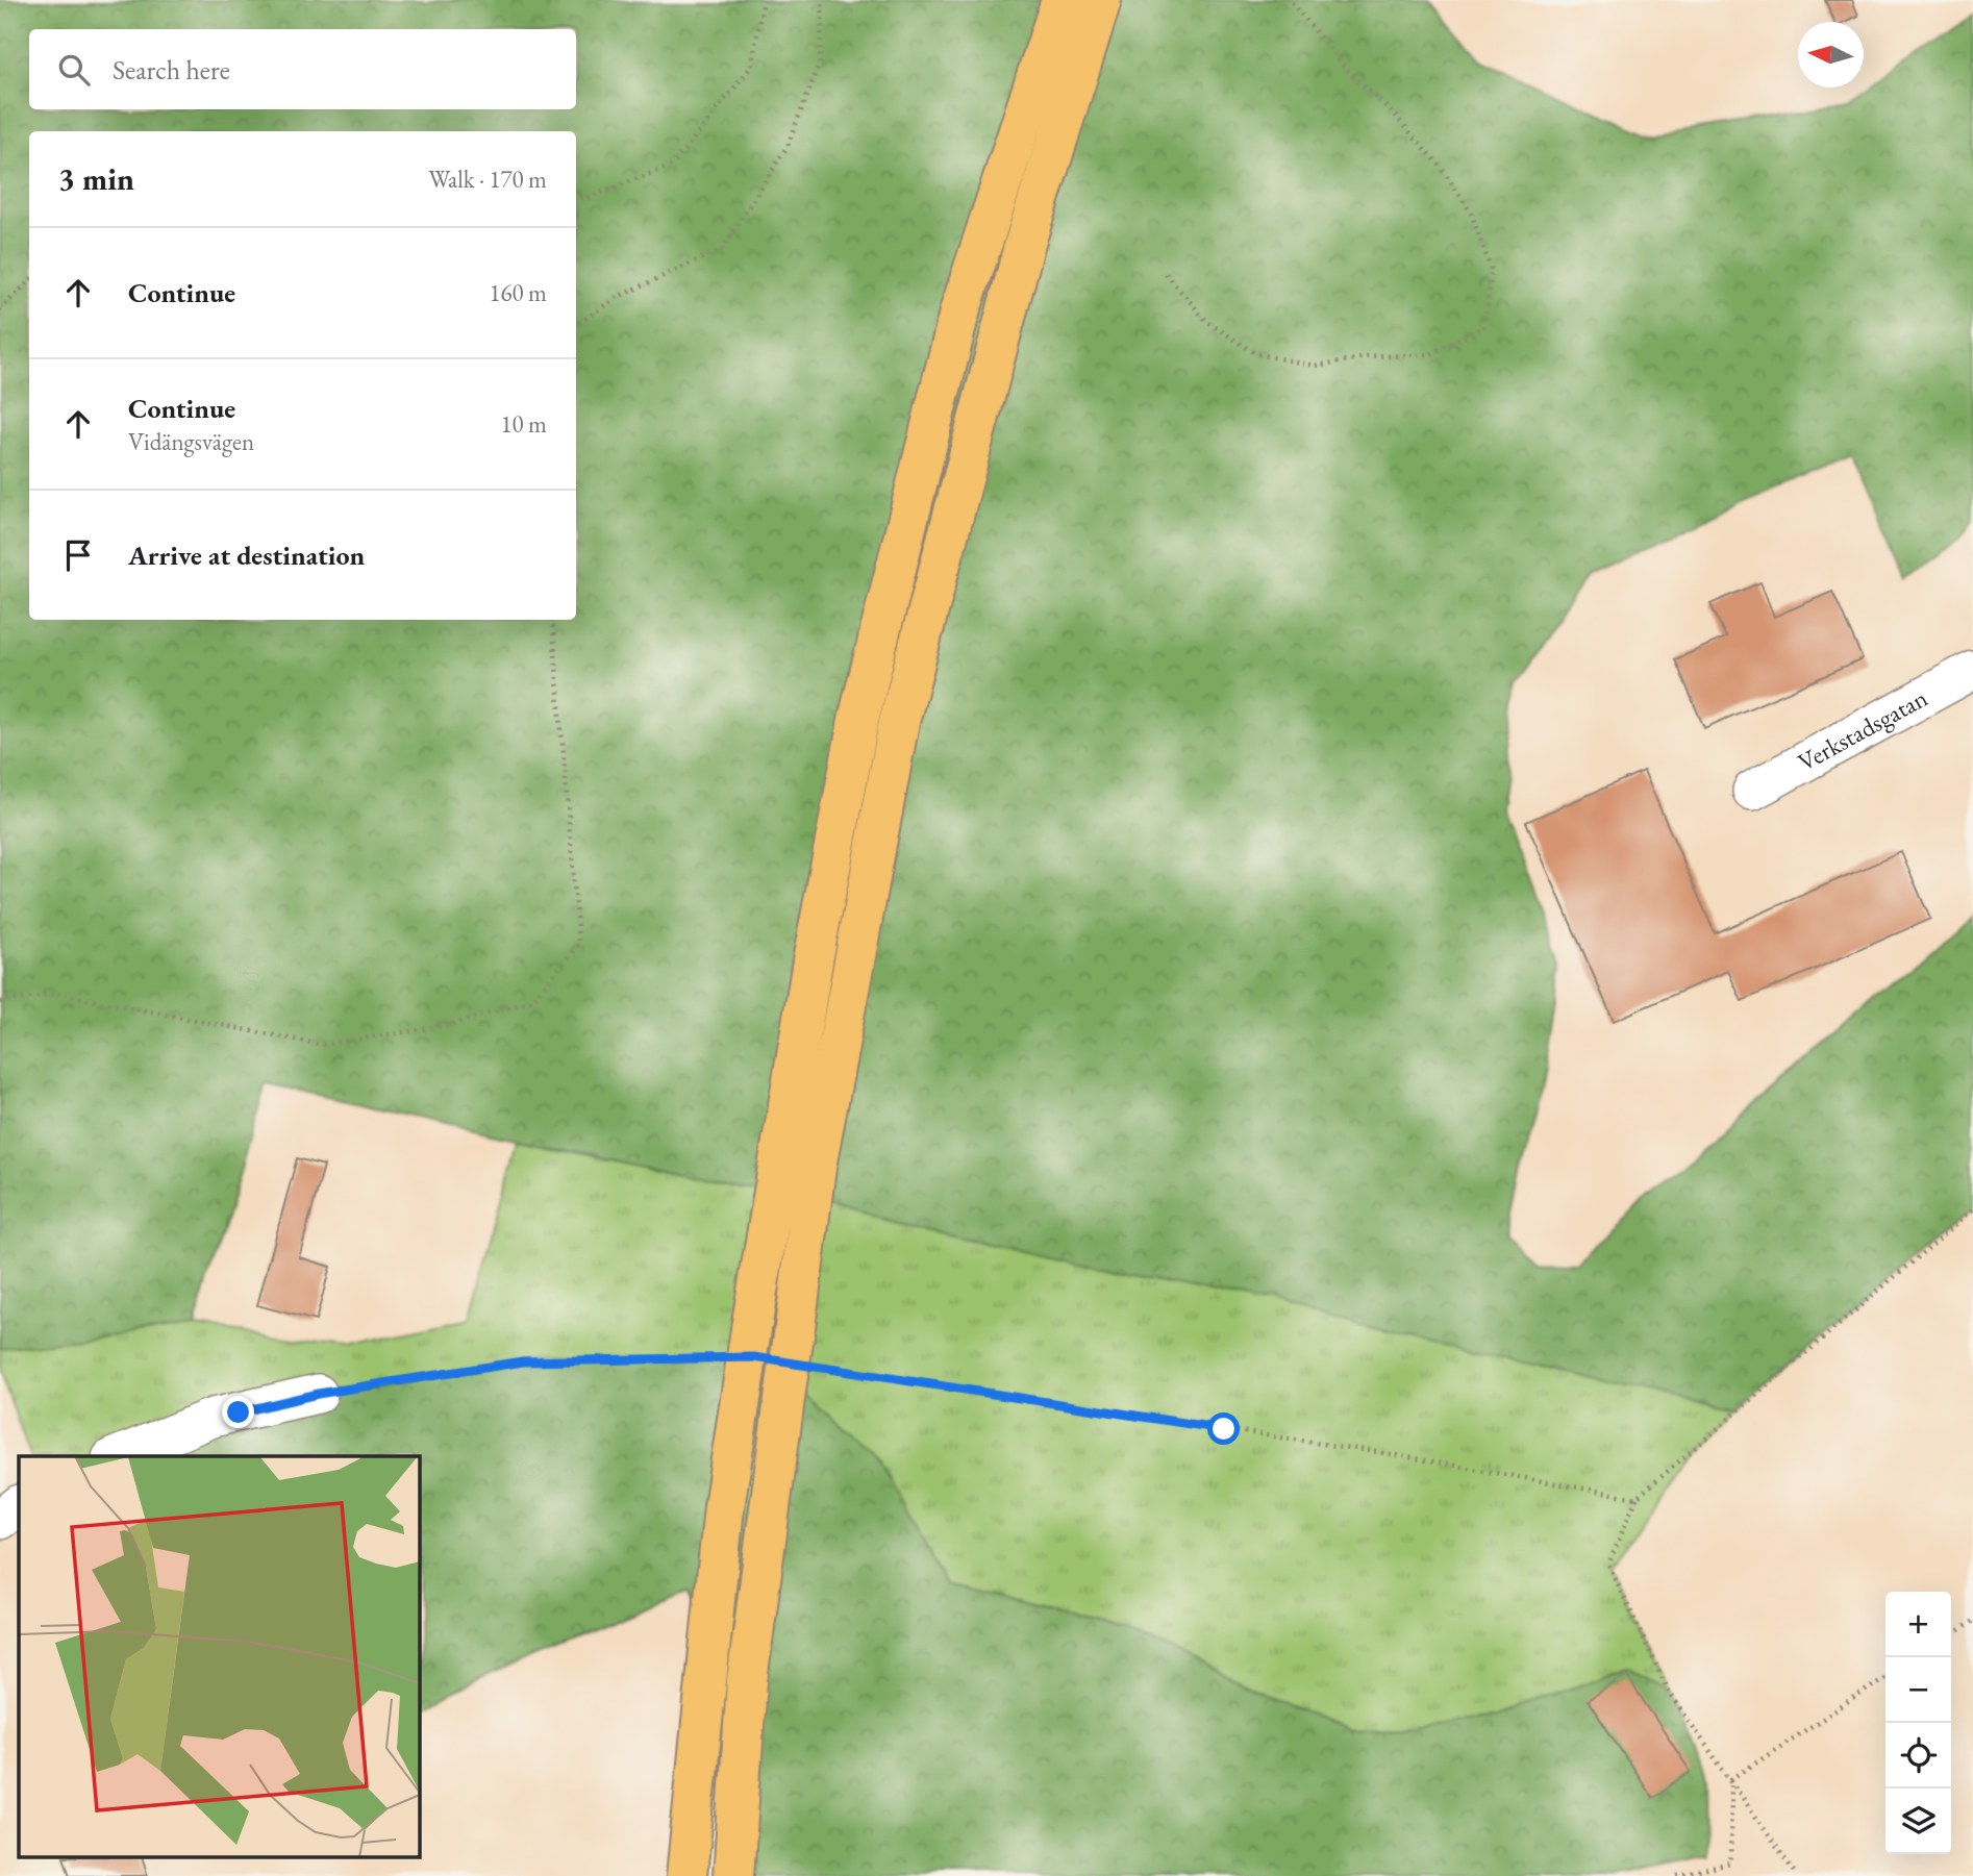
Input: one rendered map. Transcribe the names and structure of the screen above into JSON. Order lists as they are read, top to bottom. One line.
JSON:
{"streets":{"street":["Verkstadsgatan"]},"north":"left","page":{"search":"Search here","heading":["3 min","Walk · 170 m"],"list":[["Continue","160 m"],["Continue","Vidängsvägen","10 m"],"Arrive at destination"],"map_buttons":["+","−"]}}
